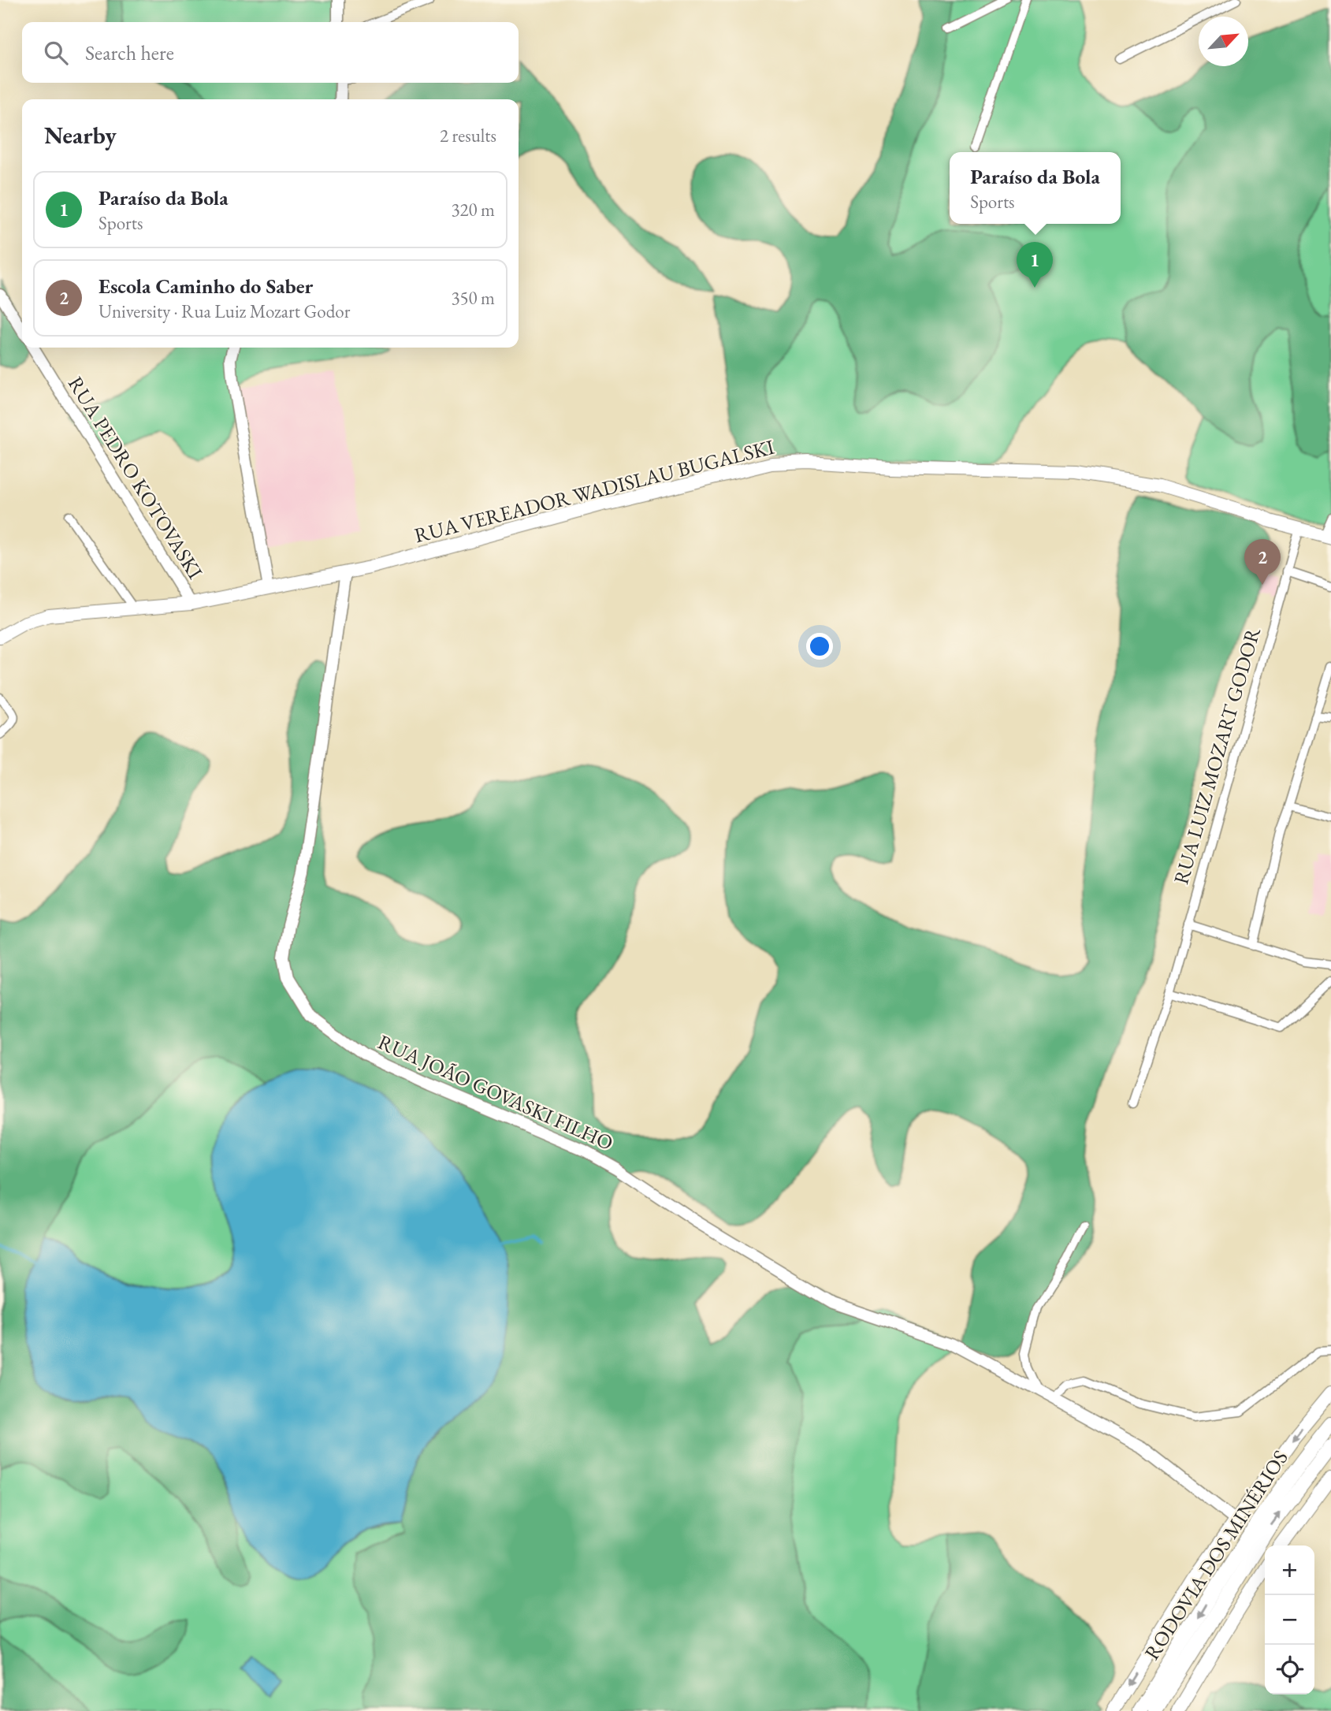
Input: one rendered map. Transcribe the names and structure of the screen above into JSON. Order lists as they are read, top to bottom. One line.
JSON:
{"streets":{"main road":["RUA VEREADOR WADISLAU BUGALSKI","RODOVIA DOS MINÉRIOS"],"street":["RUA PEDRO KOTOVASKI","RUA LUIZ MOZART GODOR","RUA JOÃO GOVASKI FILHO"]},"crossings":[["RUA PEDRO KOTOVASKI","RUA VEREADOR WADISLAU BUGALSKI"],["RUA VEREADOR WADISLAU BUGALSKI","RUA LUIZ MOZART GODOR"],["RUA VEREADOR WADISLAU BUGALSKI","RUA JOÃO GOVASKI FILHO"]],"north":"top right","page":{"search":"Search here","heading":["Nearby","2 results"],"popup":["Paraíso da Bola","Sports"],"list":[{"mark":"1","name":"Paraíso da Bola","note":"Sports","value":"320 m"},{"mark":"2","name":"Escola Caminho do Saber","note":"University · Rua Luiz Mozart Godor","value":"350 m"}],"pins":["1","2"],"map_buttons":["+","−"]}}
